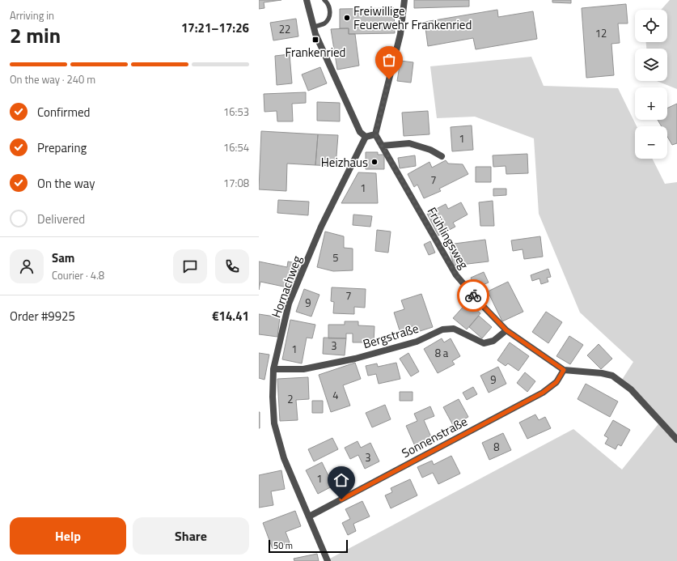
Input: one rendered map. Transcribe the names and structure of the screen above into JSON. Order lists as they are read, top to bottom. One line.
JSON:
{"streets":{"street":["Frühlingsweg","Hornachweg","Bergstraße","Sonnenstraße"]},"crossings":[["Frühlingsweg","Bergstraße"],["Frühlingsweg","Sonnenstraße"],["Hornachweg","Bergstraße"],["Hornachweg","Sonnenstraße"]],"places":{"other":["Freiwillige Feuerwehr Frankenried","Heizhaus"],"transit":["Frankenried"]},"house_numbers":["22","12","1","7","1","5","7","9","3","1","8 a","9","4","2","8","3","1"],"scale_bar":"50 m","page":{"heading":["2 min","Arriving in","17:21–17:26"],"panel":["Sam","Courier · 4.8","Order #9925","€14.41"],"map_buttons":["+","−"],"bar":"On the way · 240 m","list":[["Confirmed","16:53"],["Preparing","16:54"],["On the way","17:08"],"Delivered"],"buttons":["Help","Share"],"scale":"50 m"}}
